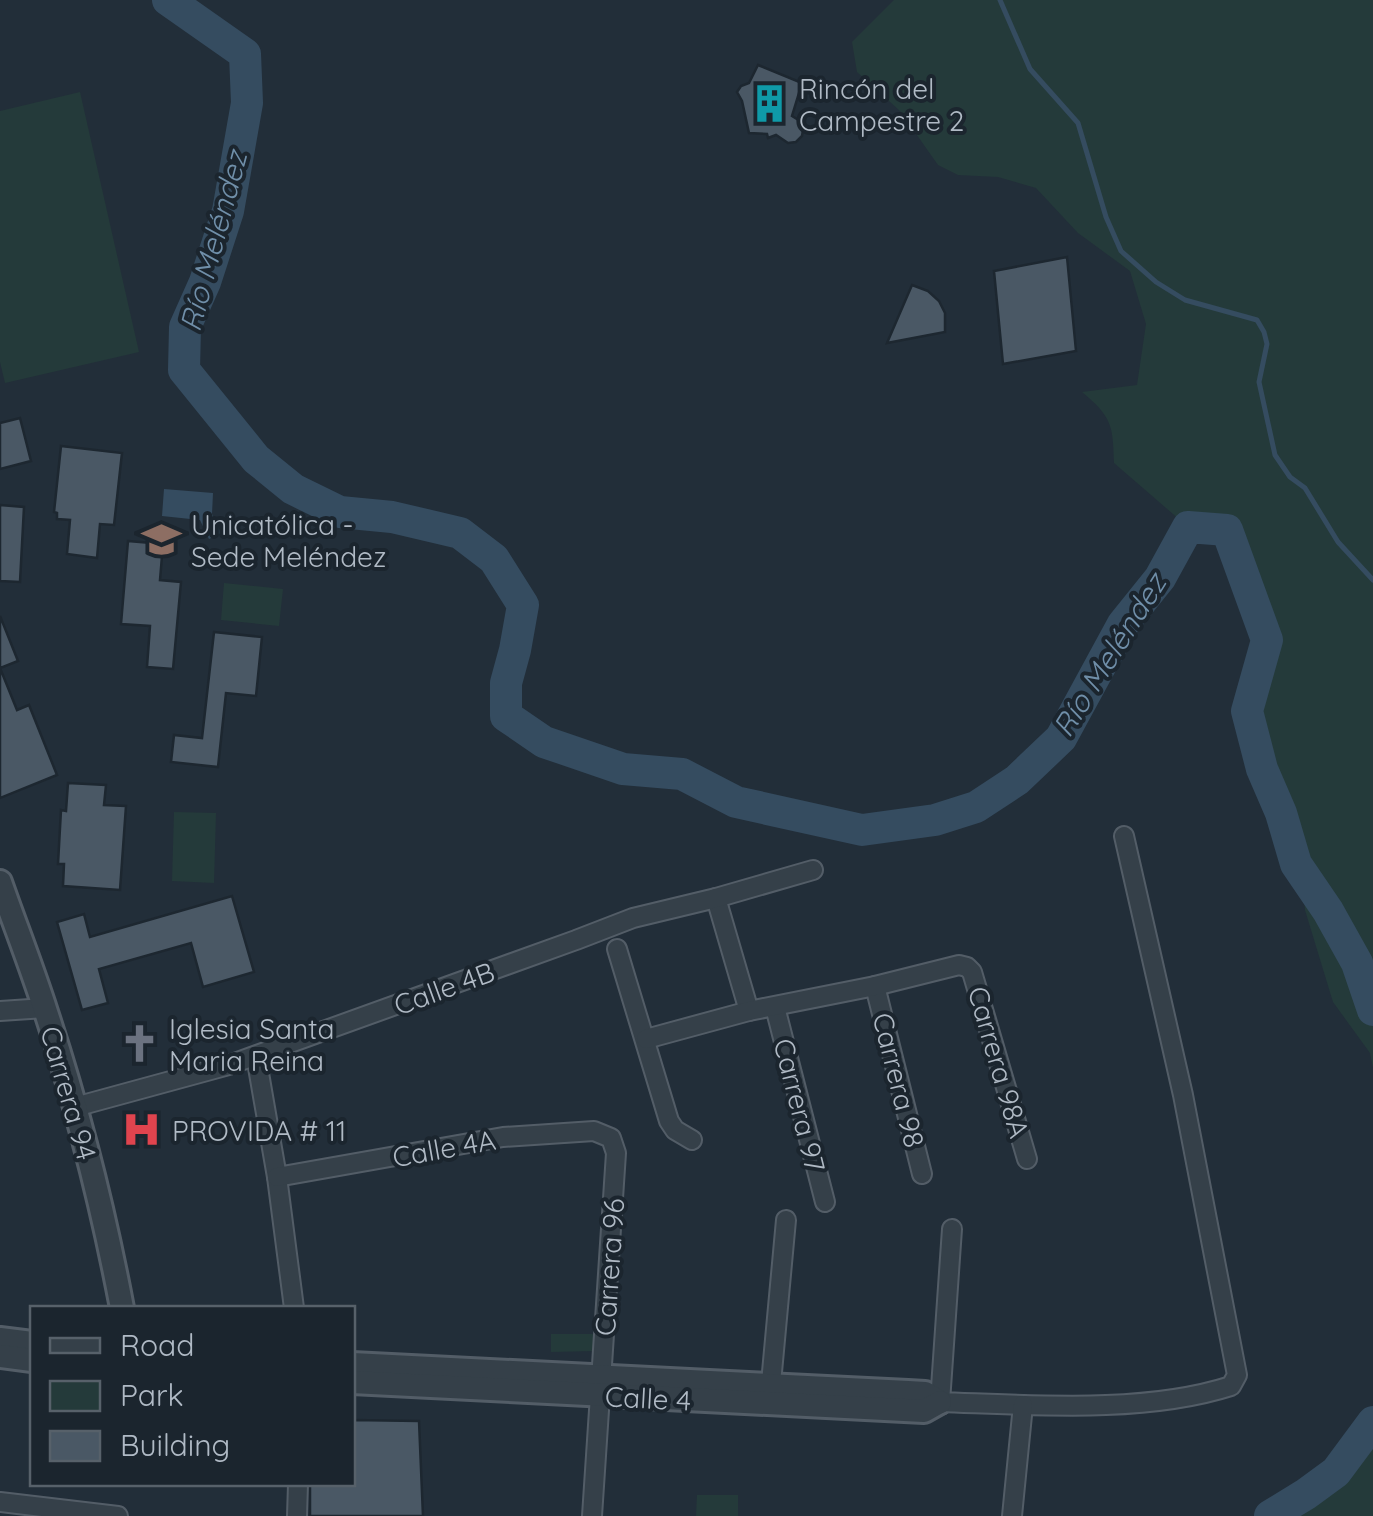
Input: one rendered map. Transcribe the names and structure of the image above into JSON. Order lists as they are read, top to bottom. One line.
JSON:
{"streets":{"street":["Calle 4B","Carrera 98A","Carrera 98","Carrera 94","Carrera 97","Calle 4A","Carrera 96","Calle 4"]},"crossings":[["Calle 4B","Carrera 94"],["Carrera 98A","Carrera 98"],["Calle 4A","Carrera 96"],["Carrera 96","Calle 4"]],"water":["Río Meléndez"],"places":{"building":["Rincón del Campestre 2"],"school or university":["Unicatólica - Sede Meléndez"],"church":["Iglesia Santa Maria Reina"],"hospital":["PROVIDA # 11"]},"legend":["Road","Park","Building"]}
